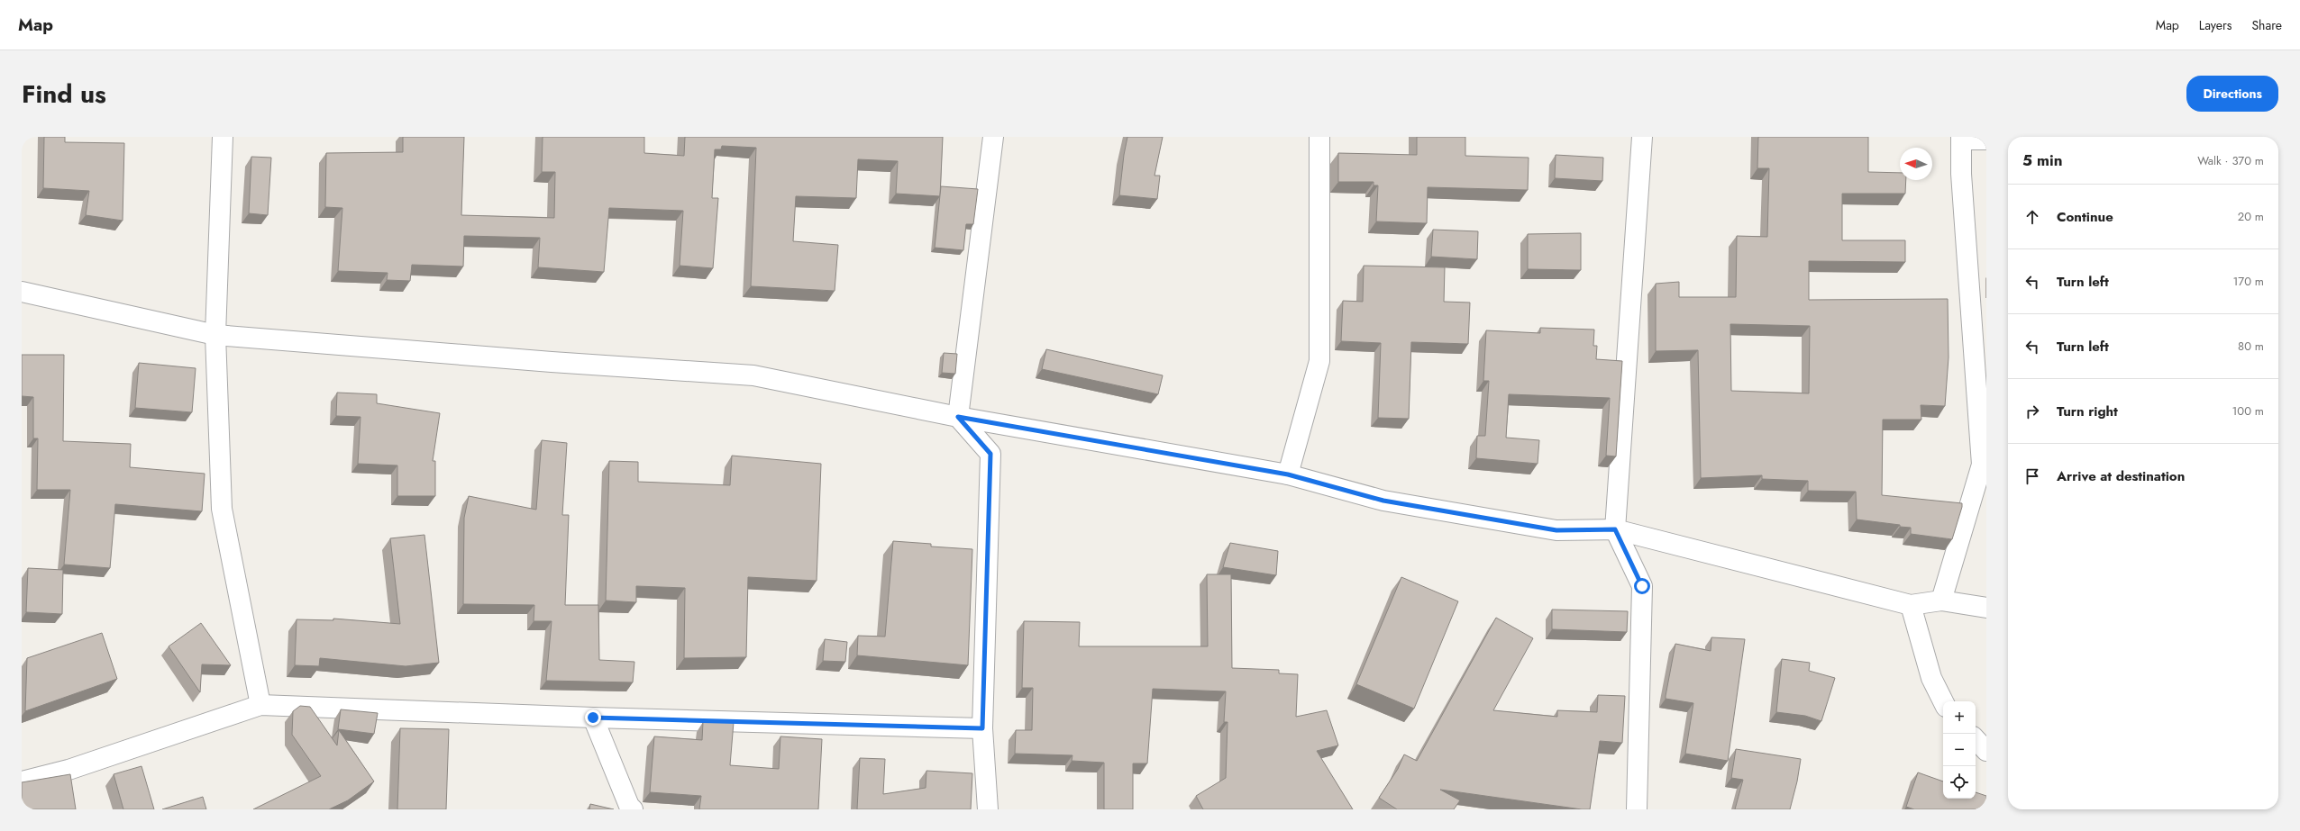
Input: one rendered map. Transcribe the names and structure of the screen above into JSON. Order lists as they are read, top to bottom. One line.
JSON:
{"north":"left","page":{"header":"Map","nav":["Map","Layers","Share"],"title":"Find us","buttons":"Directions","heading":["5 min","Walk · 370 m"],"list":[["Continue","20 m"],["Turn left","170 m"],["Turn left","80 m"],["Turn right","100 m"],"Arrive at destination"],"map_buttons":["+","−"]}}
